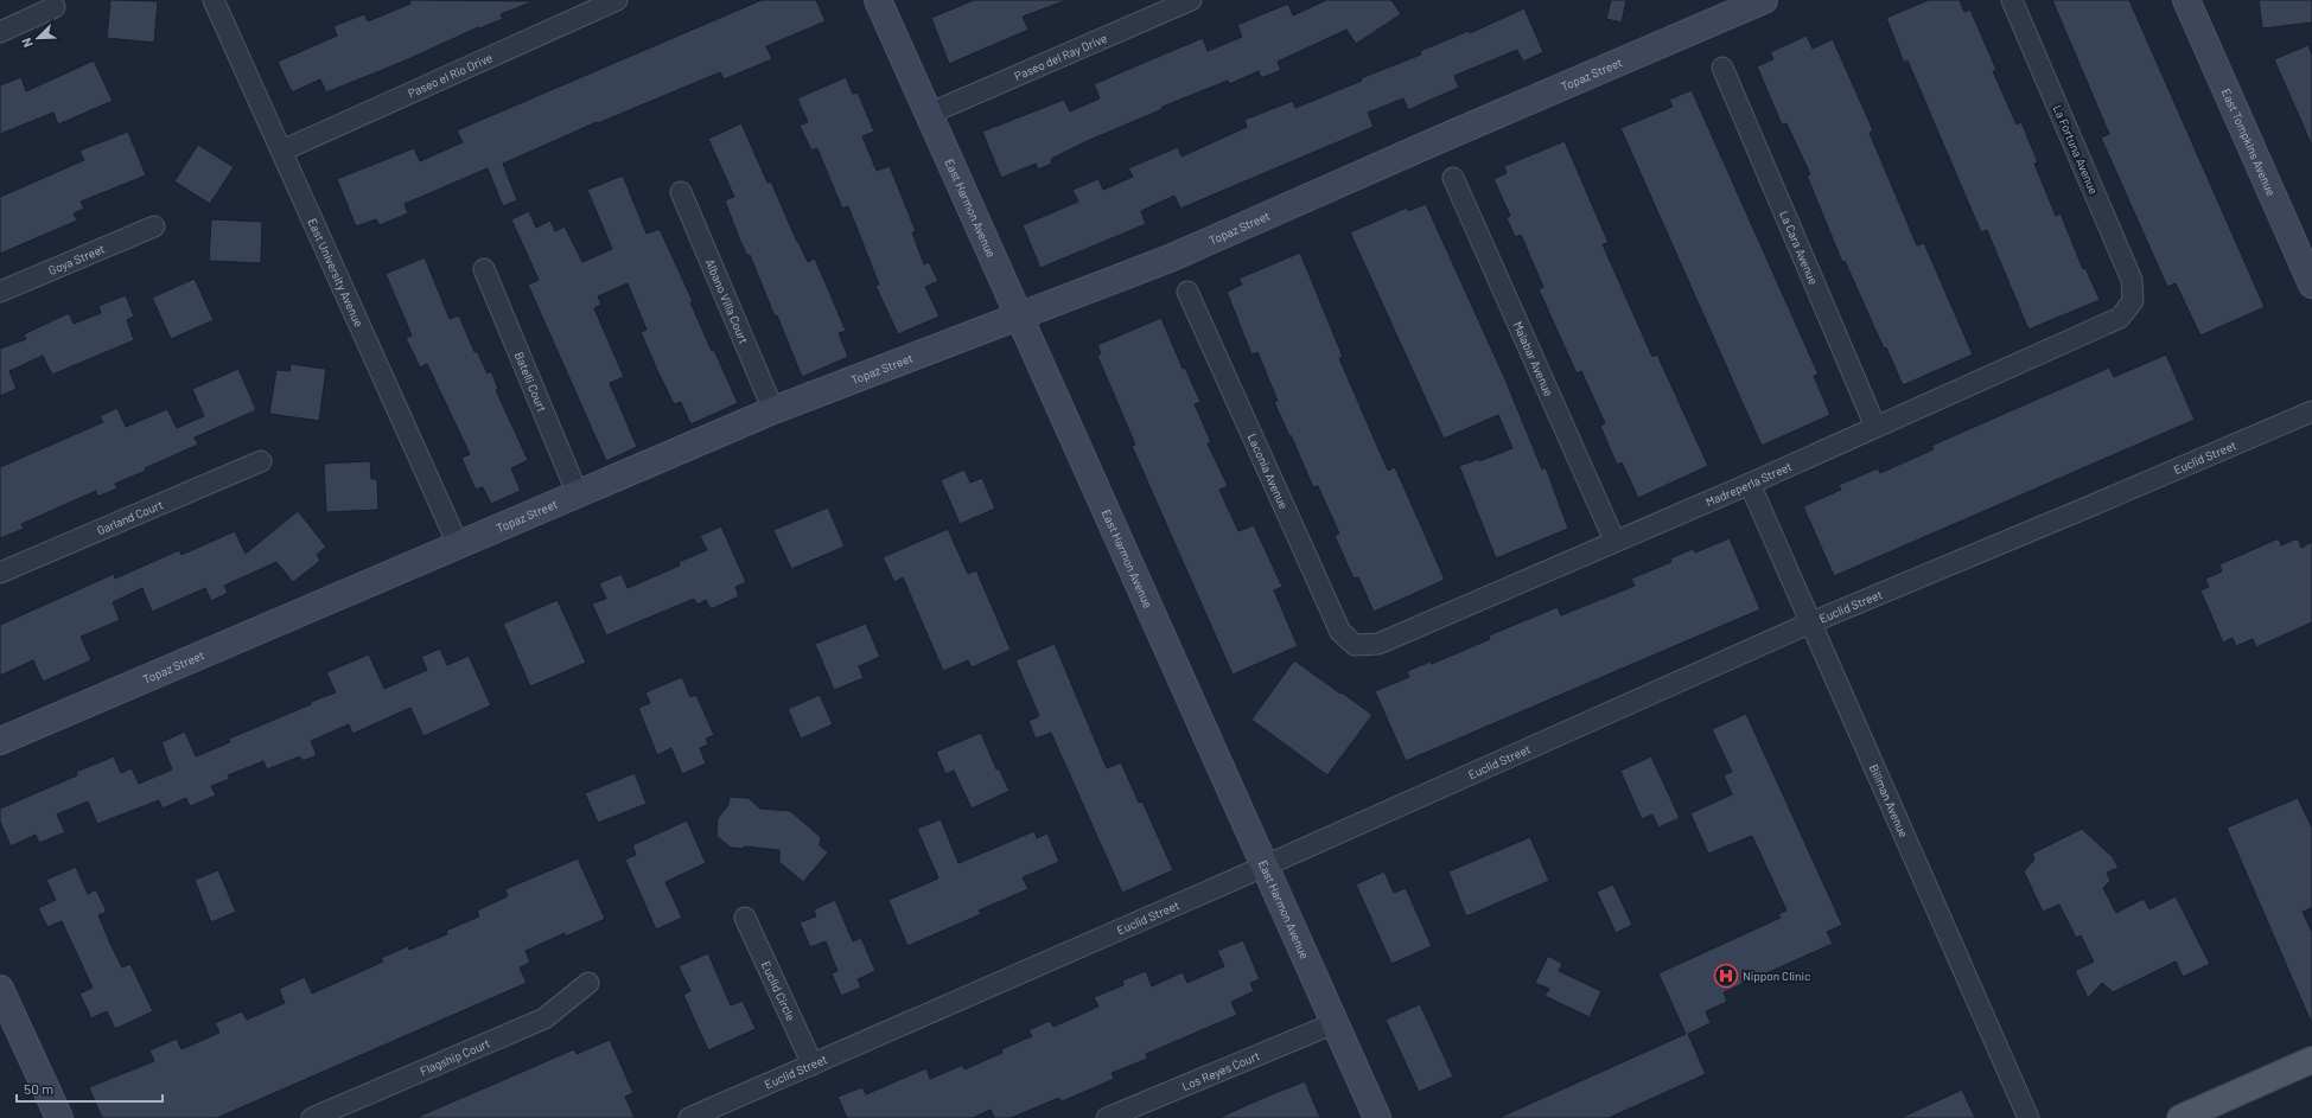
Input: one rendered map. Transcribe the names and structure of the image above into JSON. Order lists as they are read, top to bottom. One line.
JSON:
{"streets":{"street":["Paseo del Ray Drive","Topaz Street","Paseo el Rio Drive","East Tompkins Avenue","La Fortuna Avenue","East Harmon Avenue","La Cara Avenue","Goya Street","East University Avenue","Albano Villa Court","Malabar Avenue","Batelli Court","Euclid Street","Laconia Avenue","Madreperla Street","Garland Court","Billman Avenue","Euclid Circle","Flagship Court","Los Reyes Court"]},"crossings":[["Paseo del Ray Drive","East Harmon Avenue"],["Topaz Street","East Harmon Avenue"],["Topaz Street","East University Avenue"],["Topaz Street","Albano Villa Court"],["Topaz Street","Batelli Court"],["Paseo el Rio Drive","East University Avenue"],["La Fortuna Avenue","Madreperla Street"],["East Harmon Avenue","Euclid Street"],["East Harmon Avenue","Los Reyes Court"],["La Cara Avenue","Madreperla Street"],["Malabar Avenue","Madreperla Street"],["Euclid Street","Billman Avenue"],["Euclid Street","Euclid Circle"],["Laconia Avenue","Madreperla Street"],["Madreperla Street","Billman Avenue"]],"places":{"hospital":["Nippon Clinic"]},"scale_bar":"50 m","north":"bottom left"}
